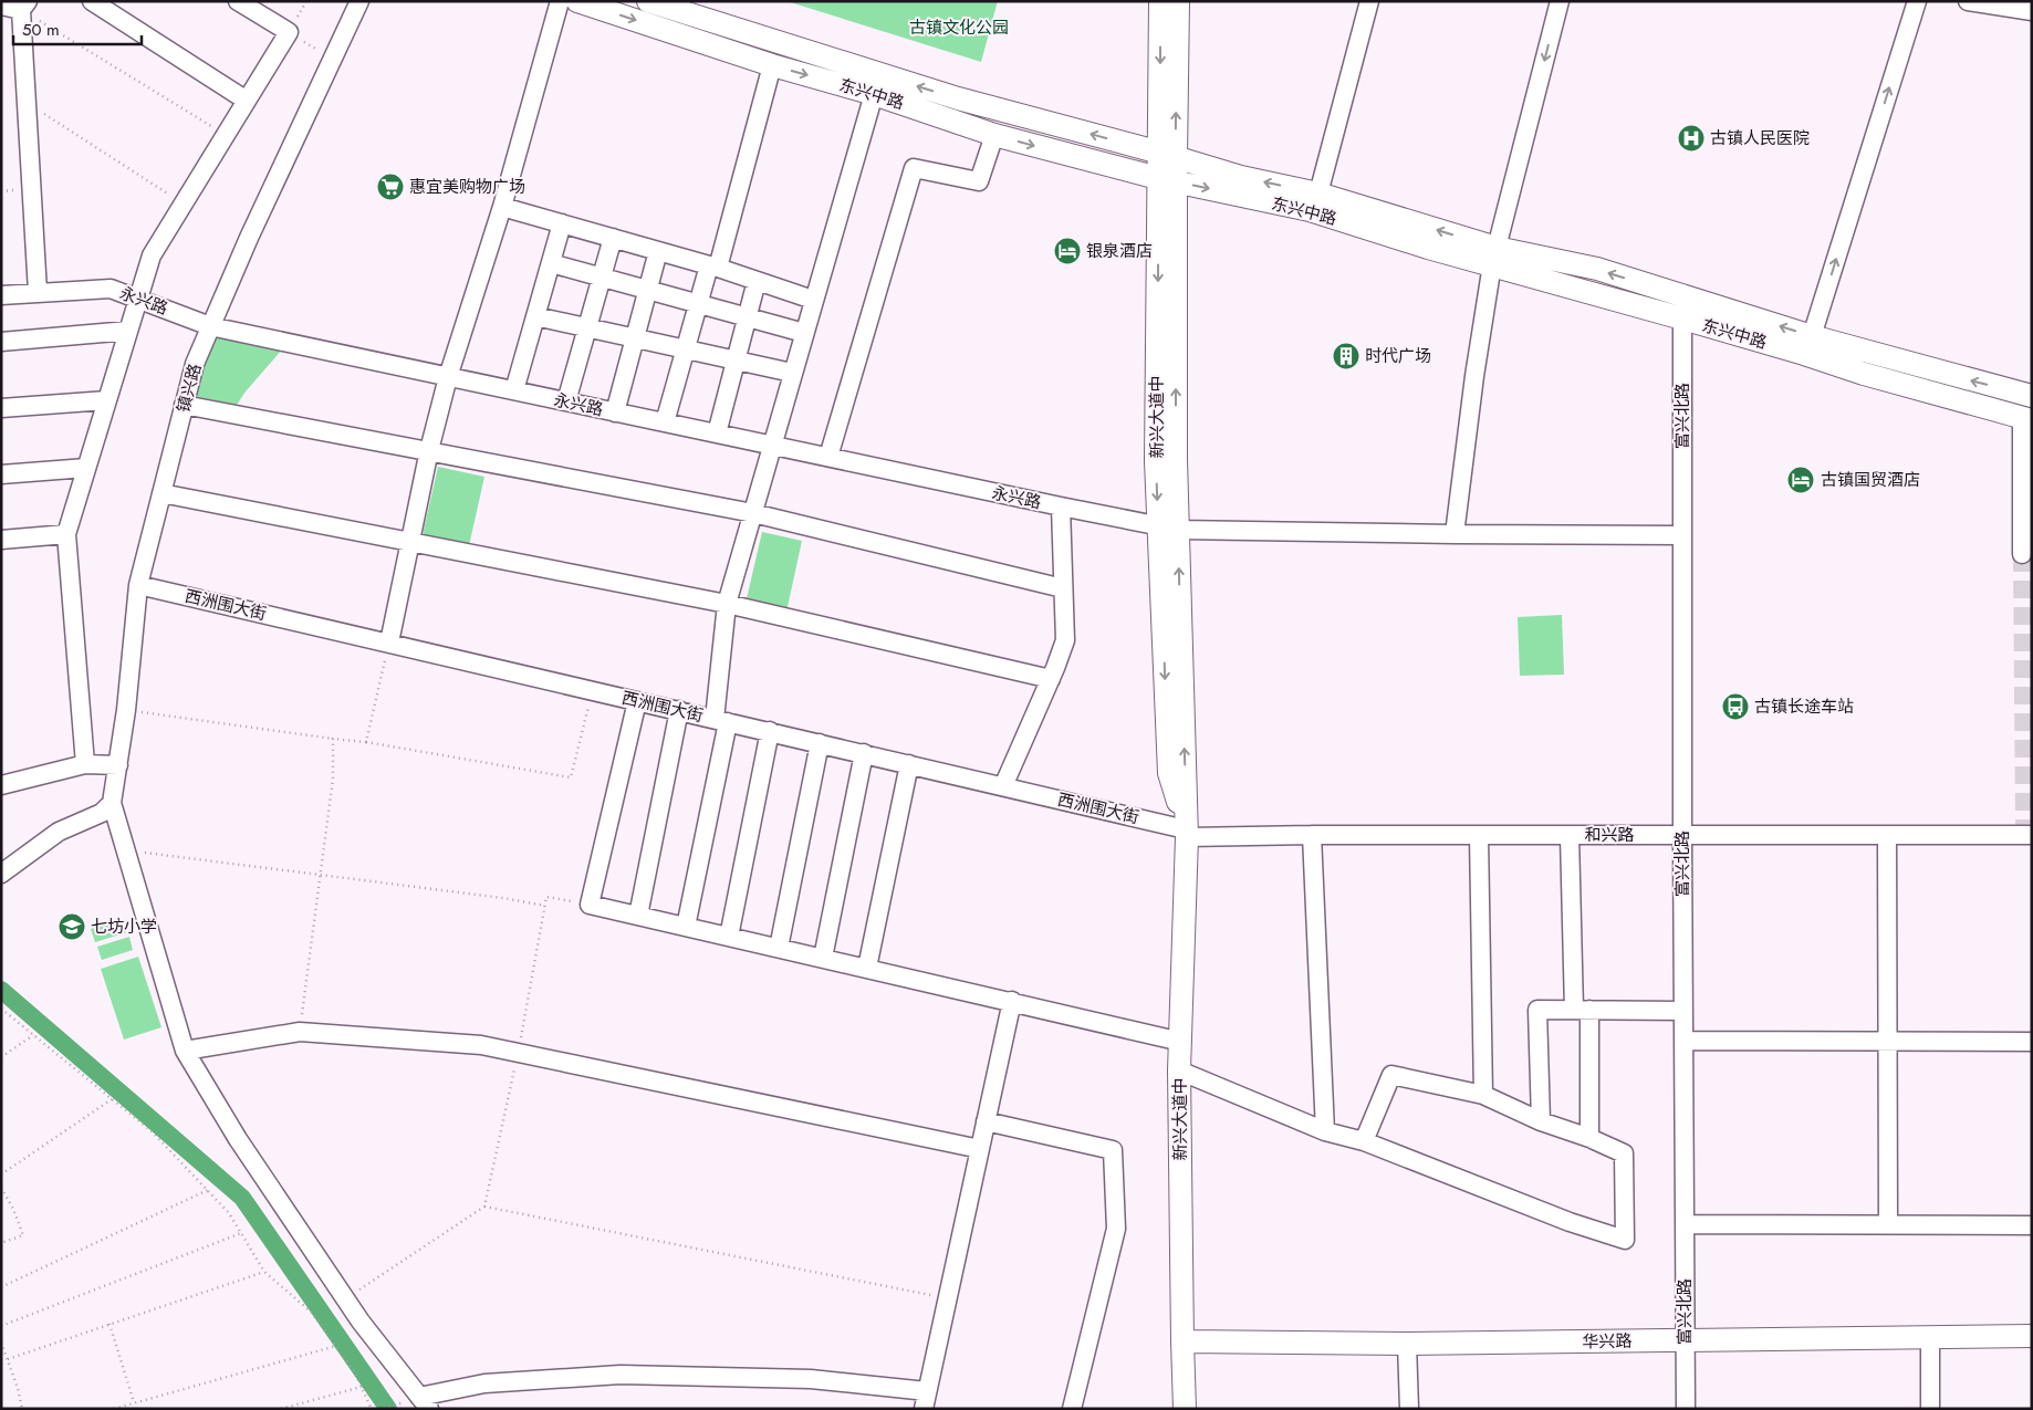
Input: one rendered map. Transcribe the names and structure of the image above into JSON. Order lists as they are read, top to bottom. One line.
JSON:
{"streets":{"main road":["东兴中路","新兴大道中","华兴路"],"street":["永兴路","镇兴路","富兴北路","西洲围大街","和兴路"]},"crossings":[["东兴中路","富兴北路"],["东兴中路","新兴大道中"],["永兴路","镇兴路"],["永兴路","富兴北路"],["永兴路","新兴大道中"],["镇兴路","西洲围大街"],["富兴北路","和兴路"],["富兴北路","华兴路"],["新兴大道中","西洲围大街"],["新兴大道中","和兴路"],["新兴大道中","华兴路"],["西洲围大街","和兴路"]],"parks":["古镇文化公园"],"places":{"hospital":["古镇人民医院"],"supermarket":["惠宜美购物广场"],"hotel":["银泉酒店","古镇国贸酒店"],"building":["时代广场"],"bus stop":["古镇长途车站"],"school or university":["七坊小学"]},"scale_bar":"50 m"}
